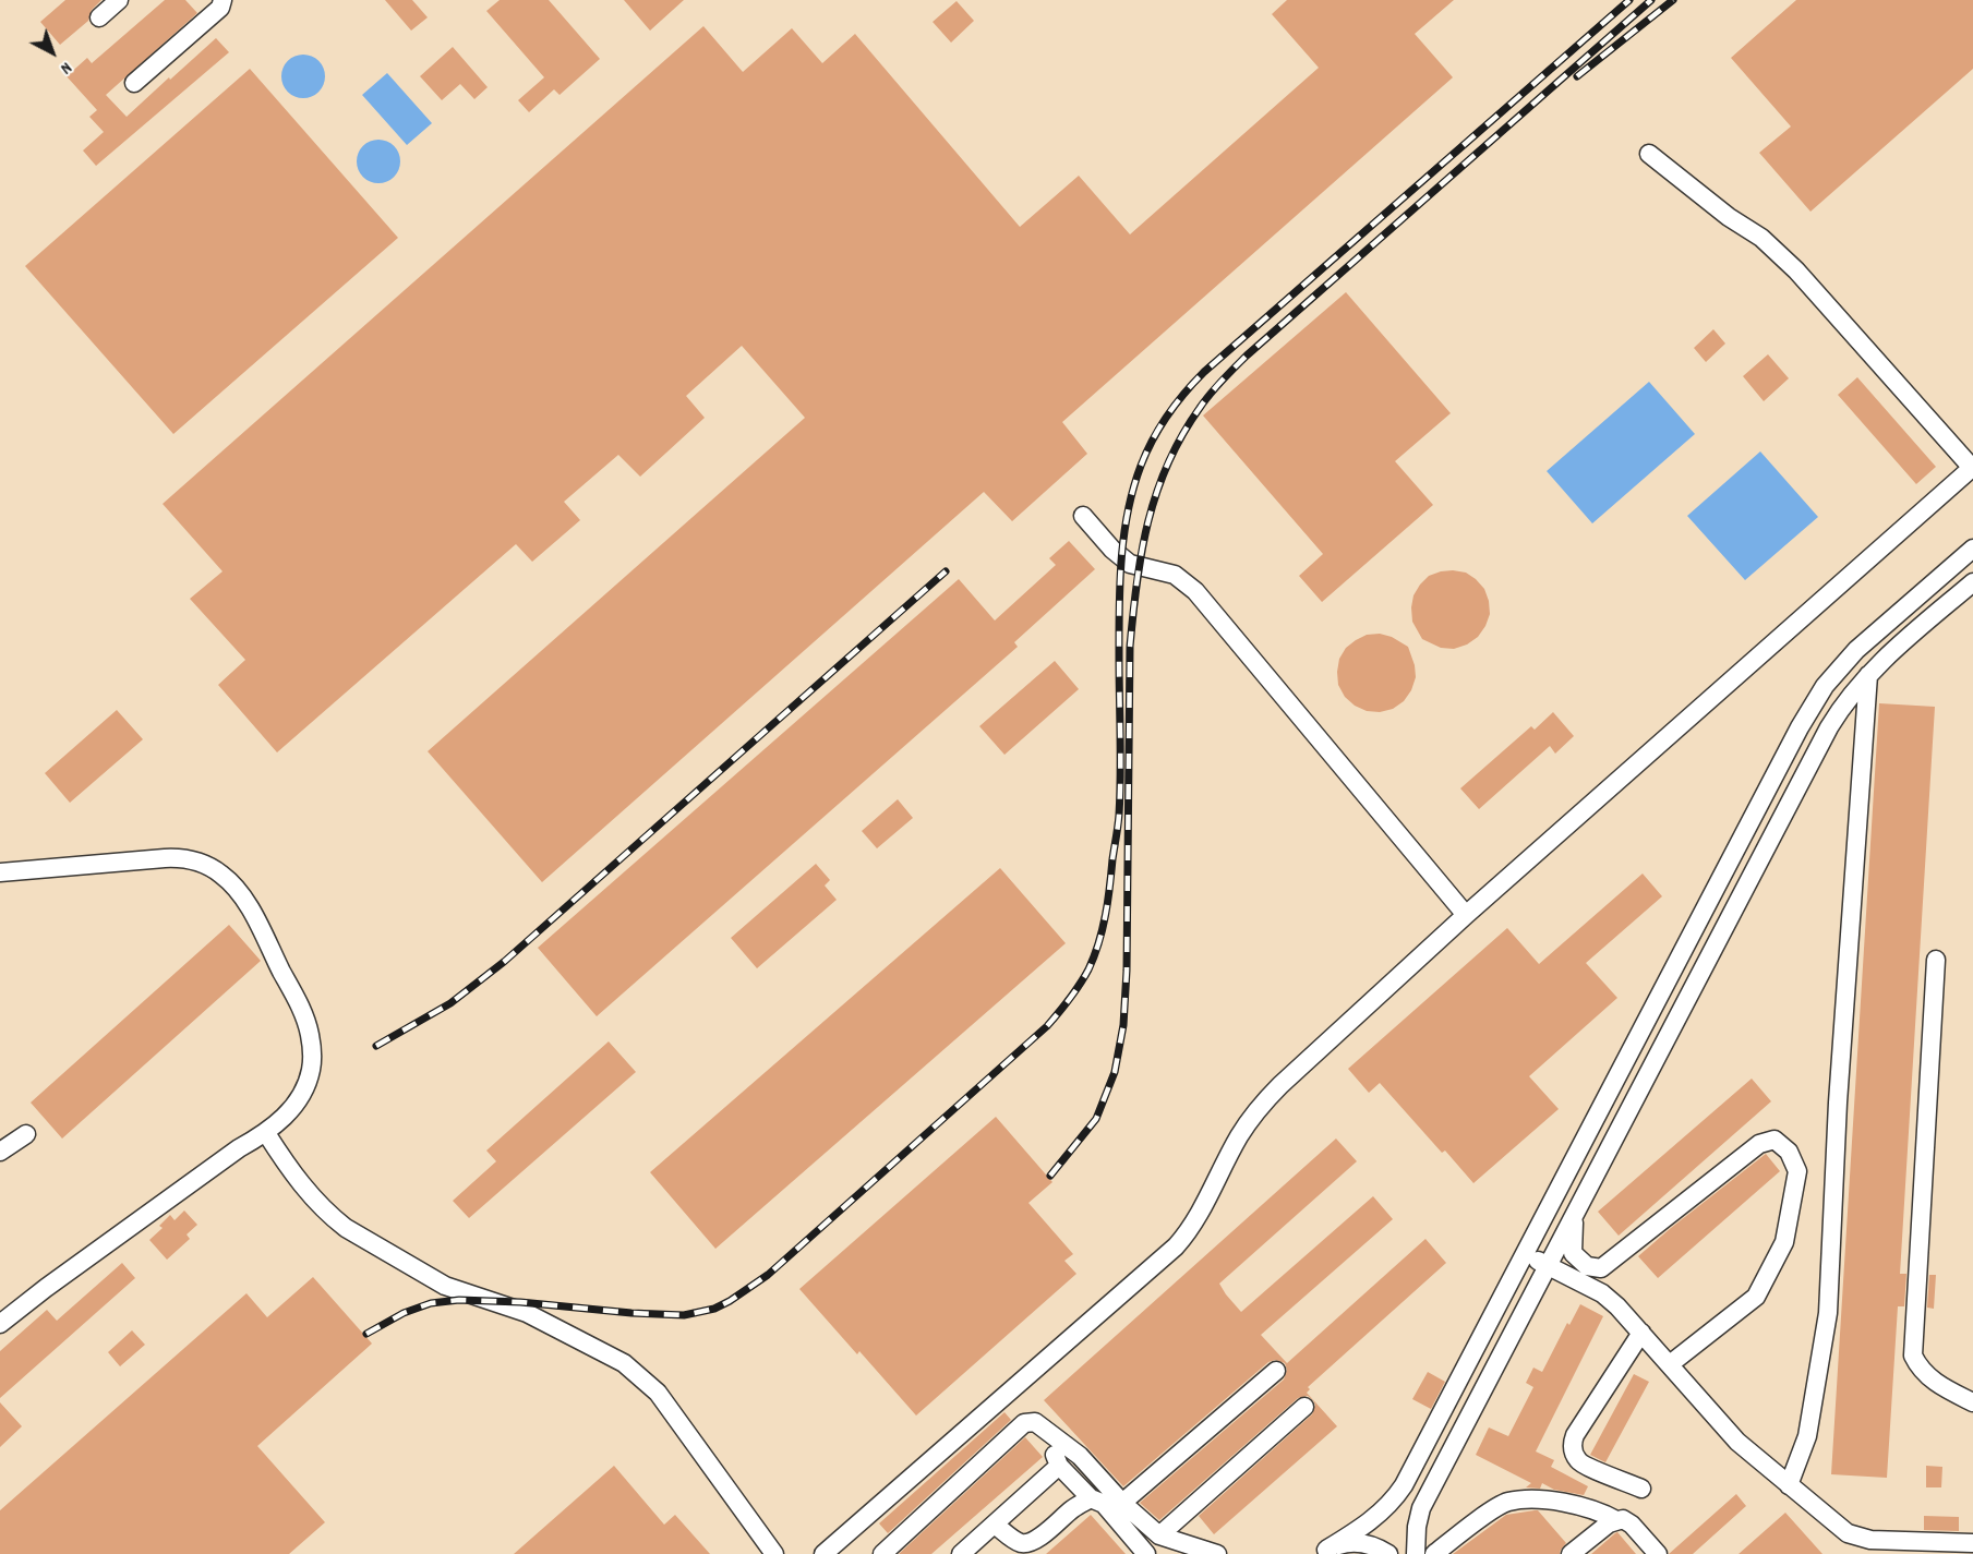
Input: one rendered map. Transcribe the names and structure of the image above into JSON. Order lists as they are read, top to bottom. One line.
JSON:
{"north":"bottom right"}
